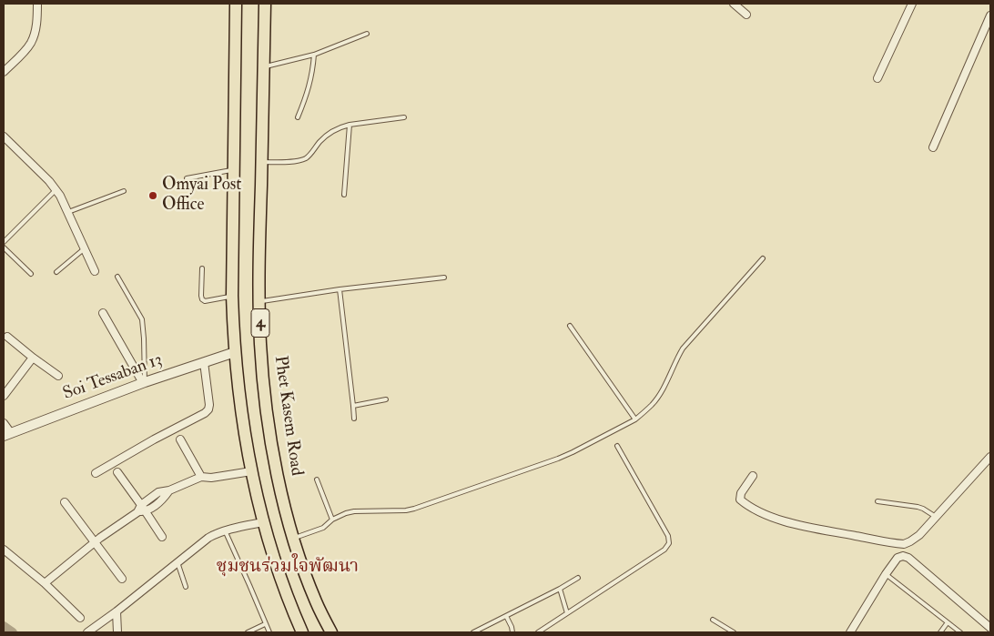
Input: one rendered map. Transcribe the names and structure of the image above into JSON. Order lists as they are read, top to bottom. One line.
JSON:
{"streets":{"main road":["4","Phet Kasem Road"],"street":["Soi Tessaban 13"]},"crossings":[["4","Soi Tessaban 13"]],"districts":["ชุมชนร่วมใจพัฒนา"],"places":["Omyai Post Office"]}
